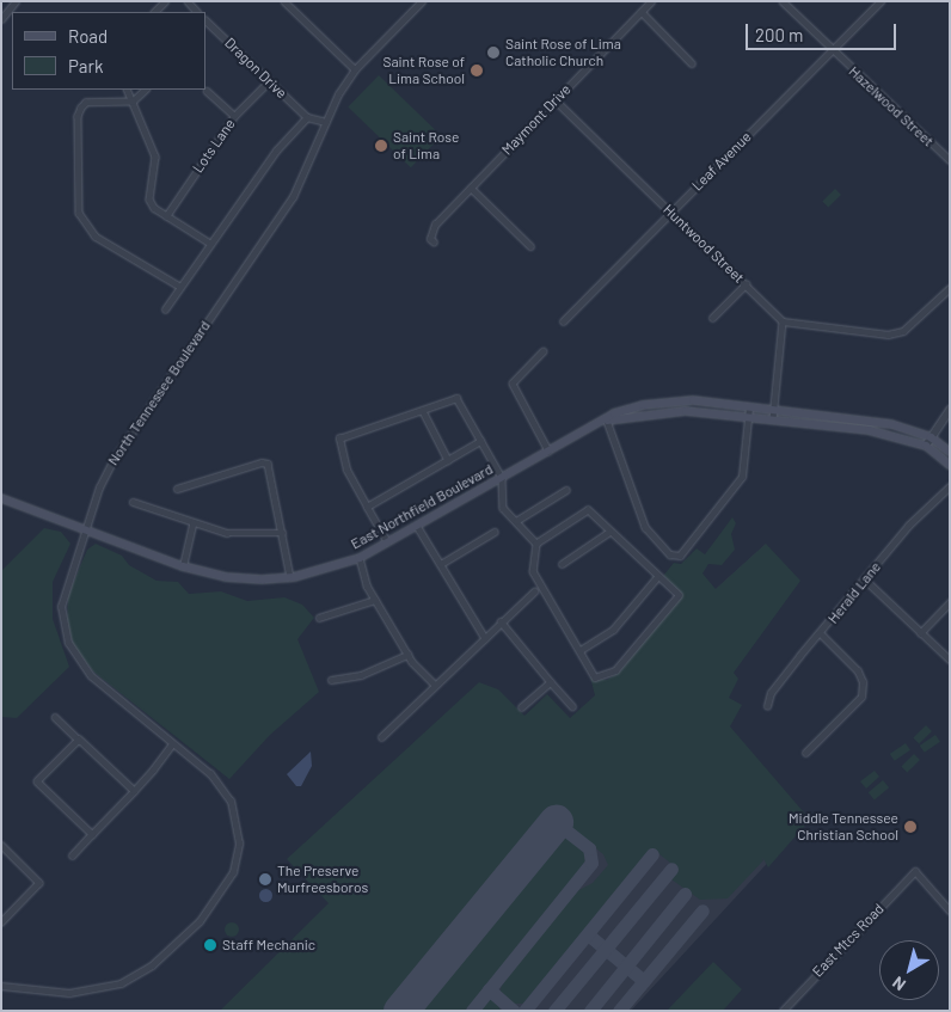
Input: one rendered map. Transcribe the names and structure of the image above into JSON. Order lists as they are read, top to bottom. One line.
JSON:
{"streets":{"main road":["East Northfield Boulevard"],"street":["Dragon Drive","Hazelwood Street","Maymont Drive","Lots Lane","Leaf Avenue","Huntwood Street","North Tennessee Boulevard","Herald Lane","East Mtcs Road"]},"crossings":[["Dragon Drive","Lots Lane"],["Hazelwood Street","Leaf Avenue"],["Maymont Drive","Huntwood Street"],["Leaf Avenue","Huntwood Street"],["North Tennessee Boulevard","East Northfield Boulevard"]],"places":["Saint Rose of Lima Catholic Church","Saint Rose of Lima School","Saint Rose of Lima","Middle Tennessee Christian School","The Preserve Murfreesboros","Staff Mechanic"],"legend":["Road","Park"],"scale_bar":"200 m","north":"bottom left"}
